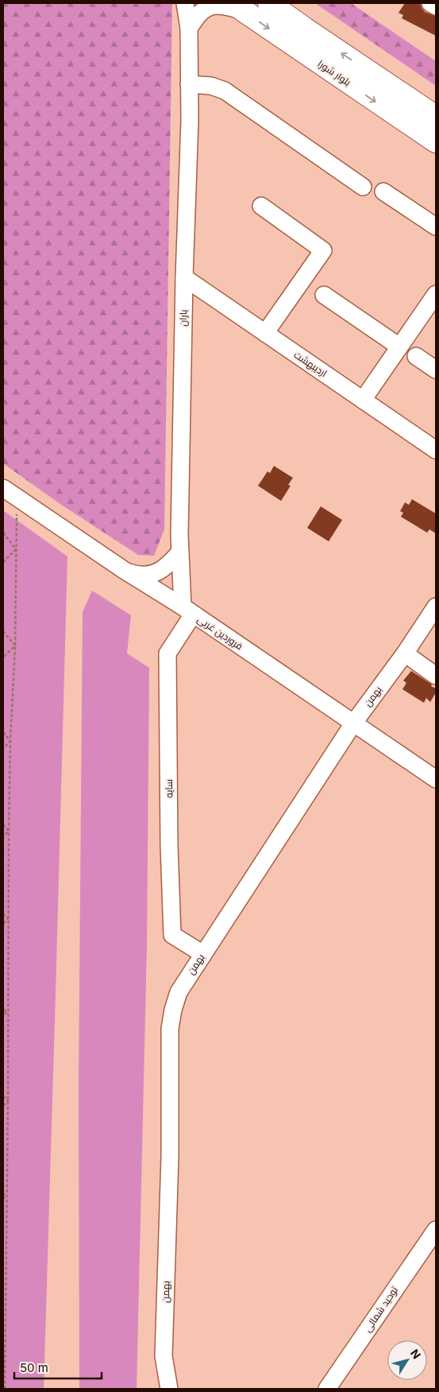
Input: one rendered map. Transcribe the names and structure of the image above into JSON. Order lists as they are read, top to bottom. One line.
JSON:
{"streets":{"main road":["بلوار شورا"],"street":["باران","اردیبهشت","فروردین غربی","بهمن","سایه","توحید شمالی"]},"crossings":[["باران","اردیبهشت"],["باران","فروردین غربی"],["باران","سایه"],["فروردین غربی","بهمن"],["فروردین غربی","سایه"],["بهمن","سایه"]],"scale_bar":"50 m","north":"top right"}
